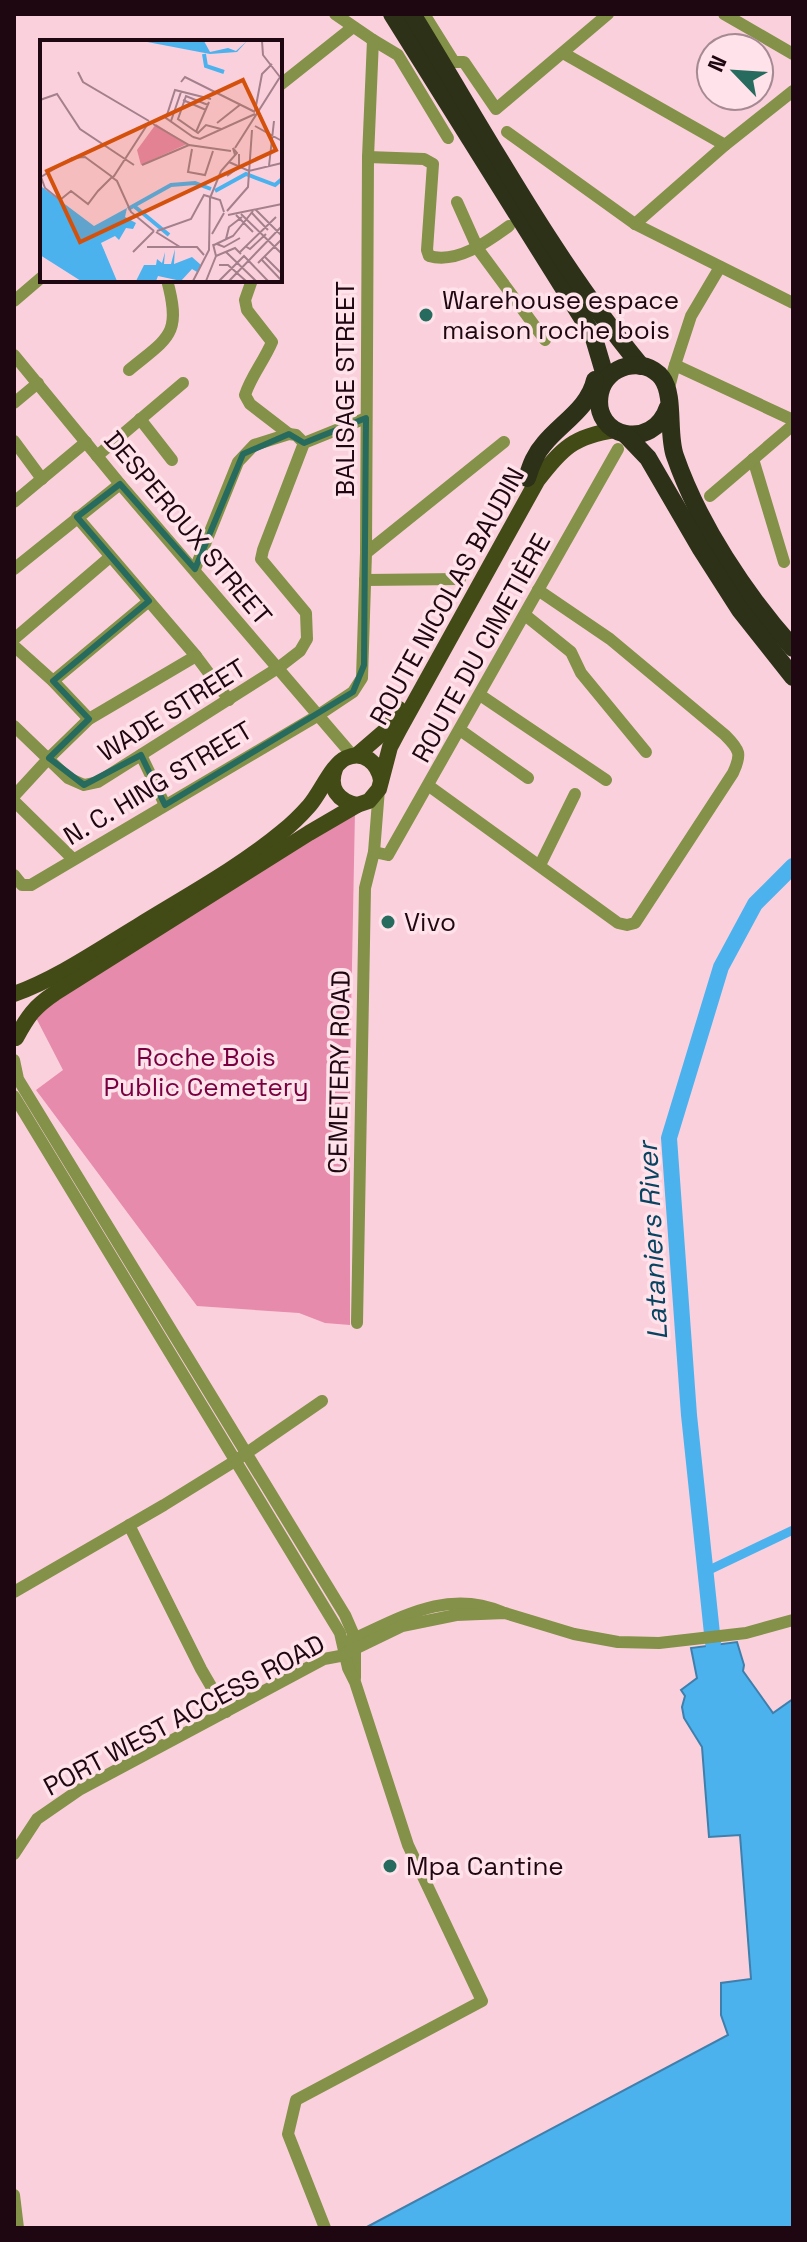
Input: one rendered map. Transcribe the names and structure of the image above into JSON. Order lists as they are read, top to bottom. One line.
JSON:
{"streets":{"main road":["ROUTE NICOLAS BAUDIN"],"street":["BALISAGE STREET","DESPEROUX STREET","ROUTE DU CIMETIÈRE","WADE STREET","N. C. HING STREET","CEMETERY ROAD","PORT WEST ACCESS ROAD"]},"crossings":[["BALISAGE STREET","DESPEROUX STREET"],["BALISAGE STREET","N. C. HING STREET"],["DESPEROUX STREET","ROUTE NICOLAS BAUDIN"],["DESPEROUX STREET","WADE STREET"],["DESPEROUX STREET","N. C. HING STREET"],["DESPEROUX STREET","CEMETERY ROAD"],["ROUTE NICOLAS BAUDIN","ROUTE DU CIMETIÈRE"],["ROUTE NICOLAS BAUDIN","CEMETERY ROAD"],["ROUTE DU CIMETIÈRE","CEMETERY ROAD"]],"water":["Lataniers River"],"parks":["Roche Bois Public Cemetery"],"places":["Warehouse espace maison roche bois","Vivo","Mpa Cantine"],"north":"top left"}
